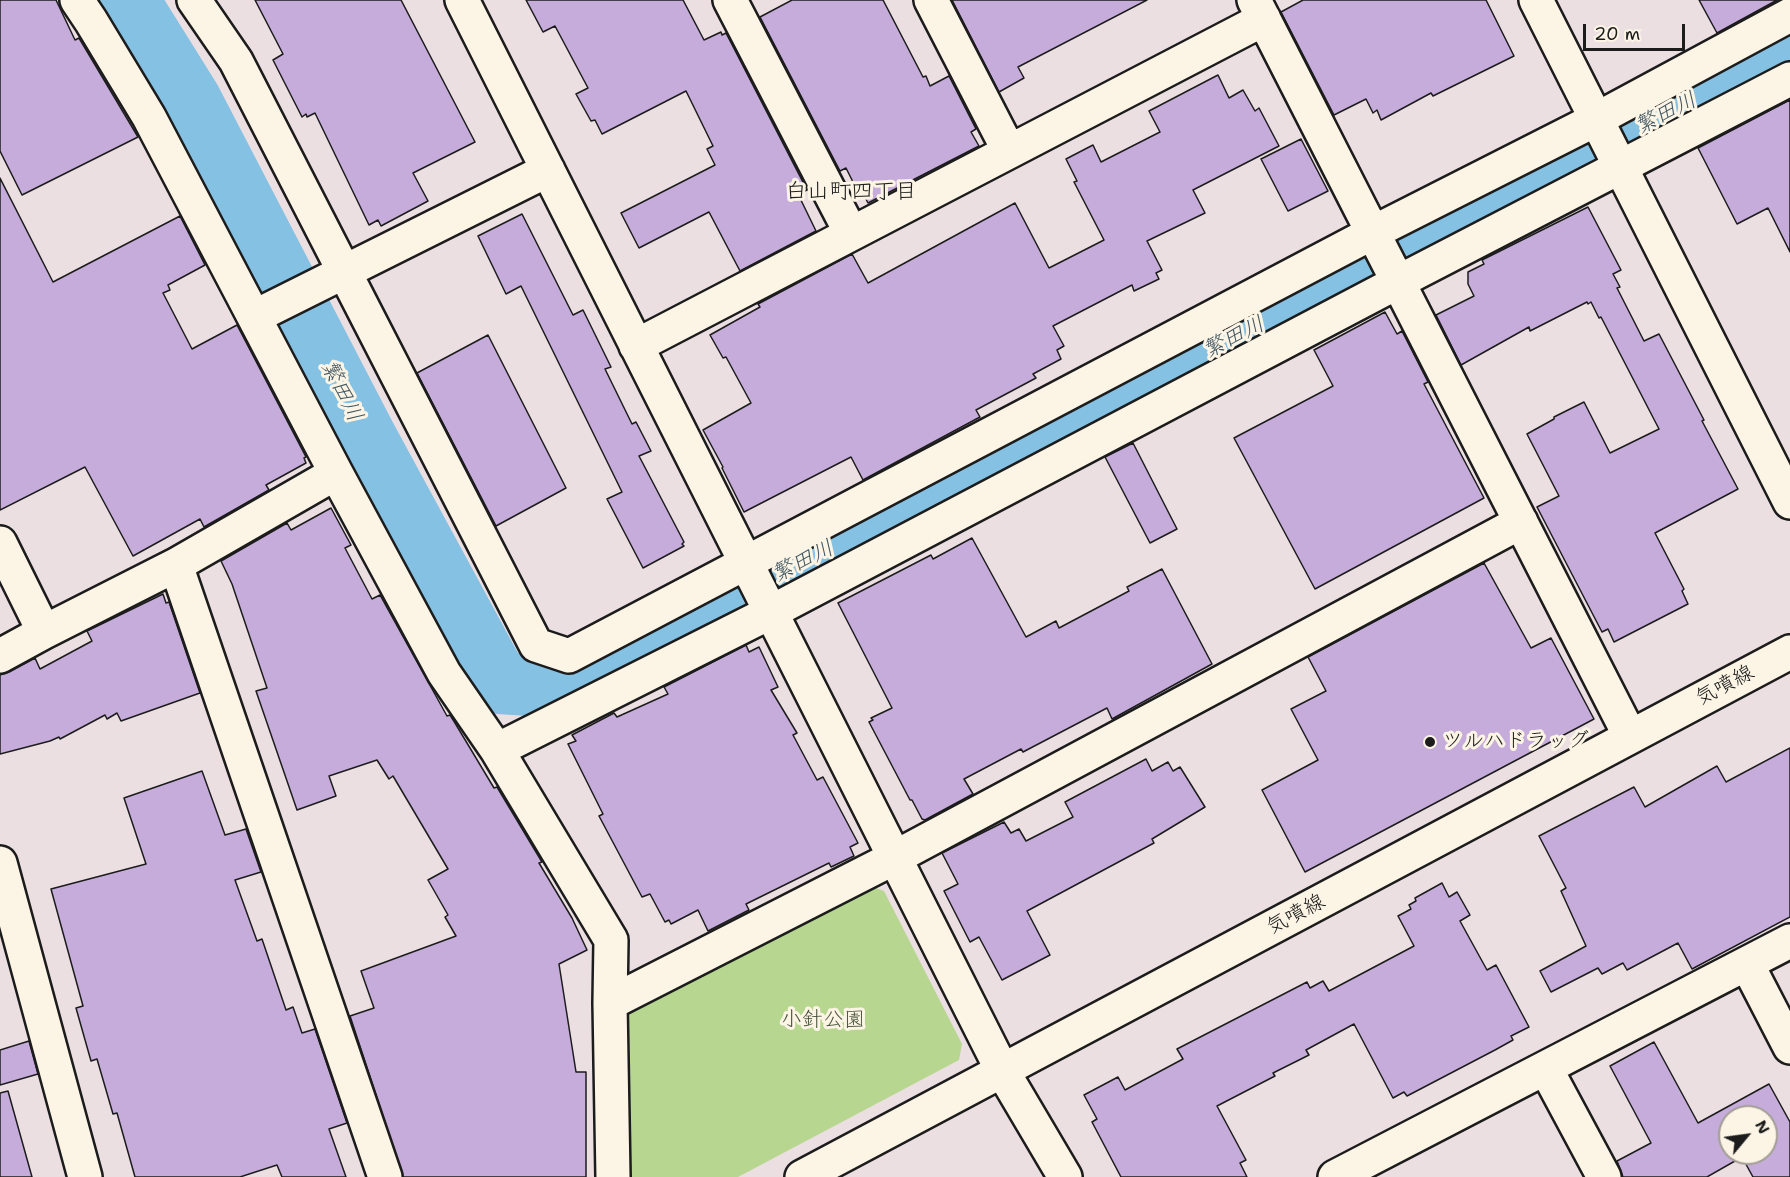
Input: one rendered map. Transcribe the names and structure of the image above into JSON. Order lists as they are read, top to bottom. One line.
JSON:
{"streets":{"street":["気噴線"]},"districts":["白山町四丁目"],"water":["繁田川"],"parks":["小針公園"],"places":["ツルハドラッグ"],"scale_bar":"20 m","north":"top right"}
